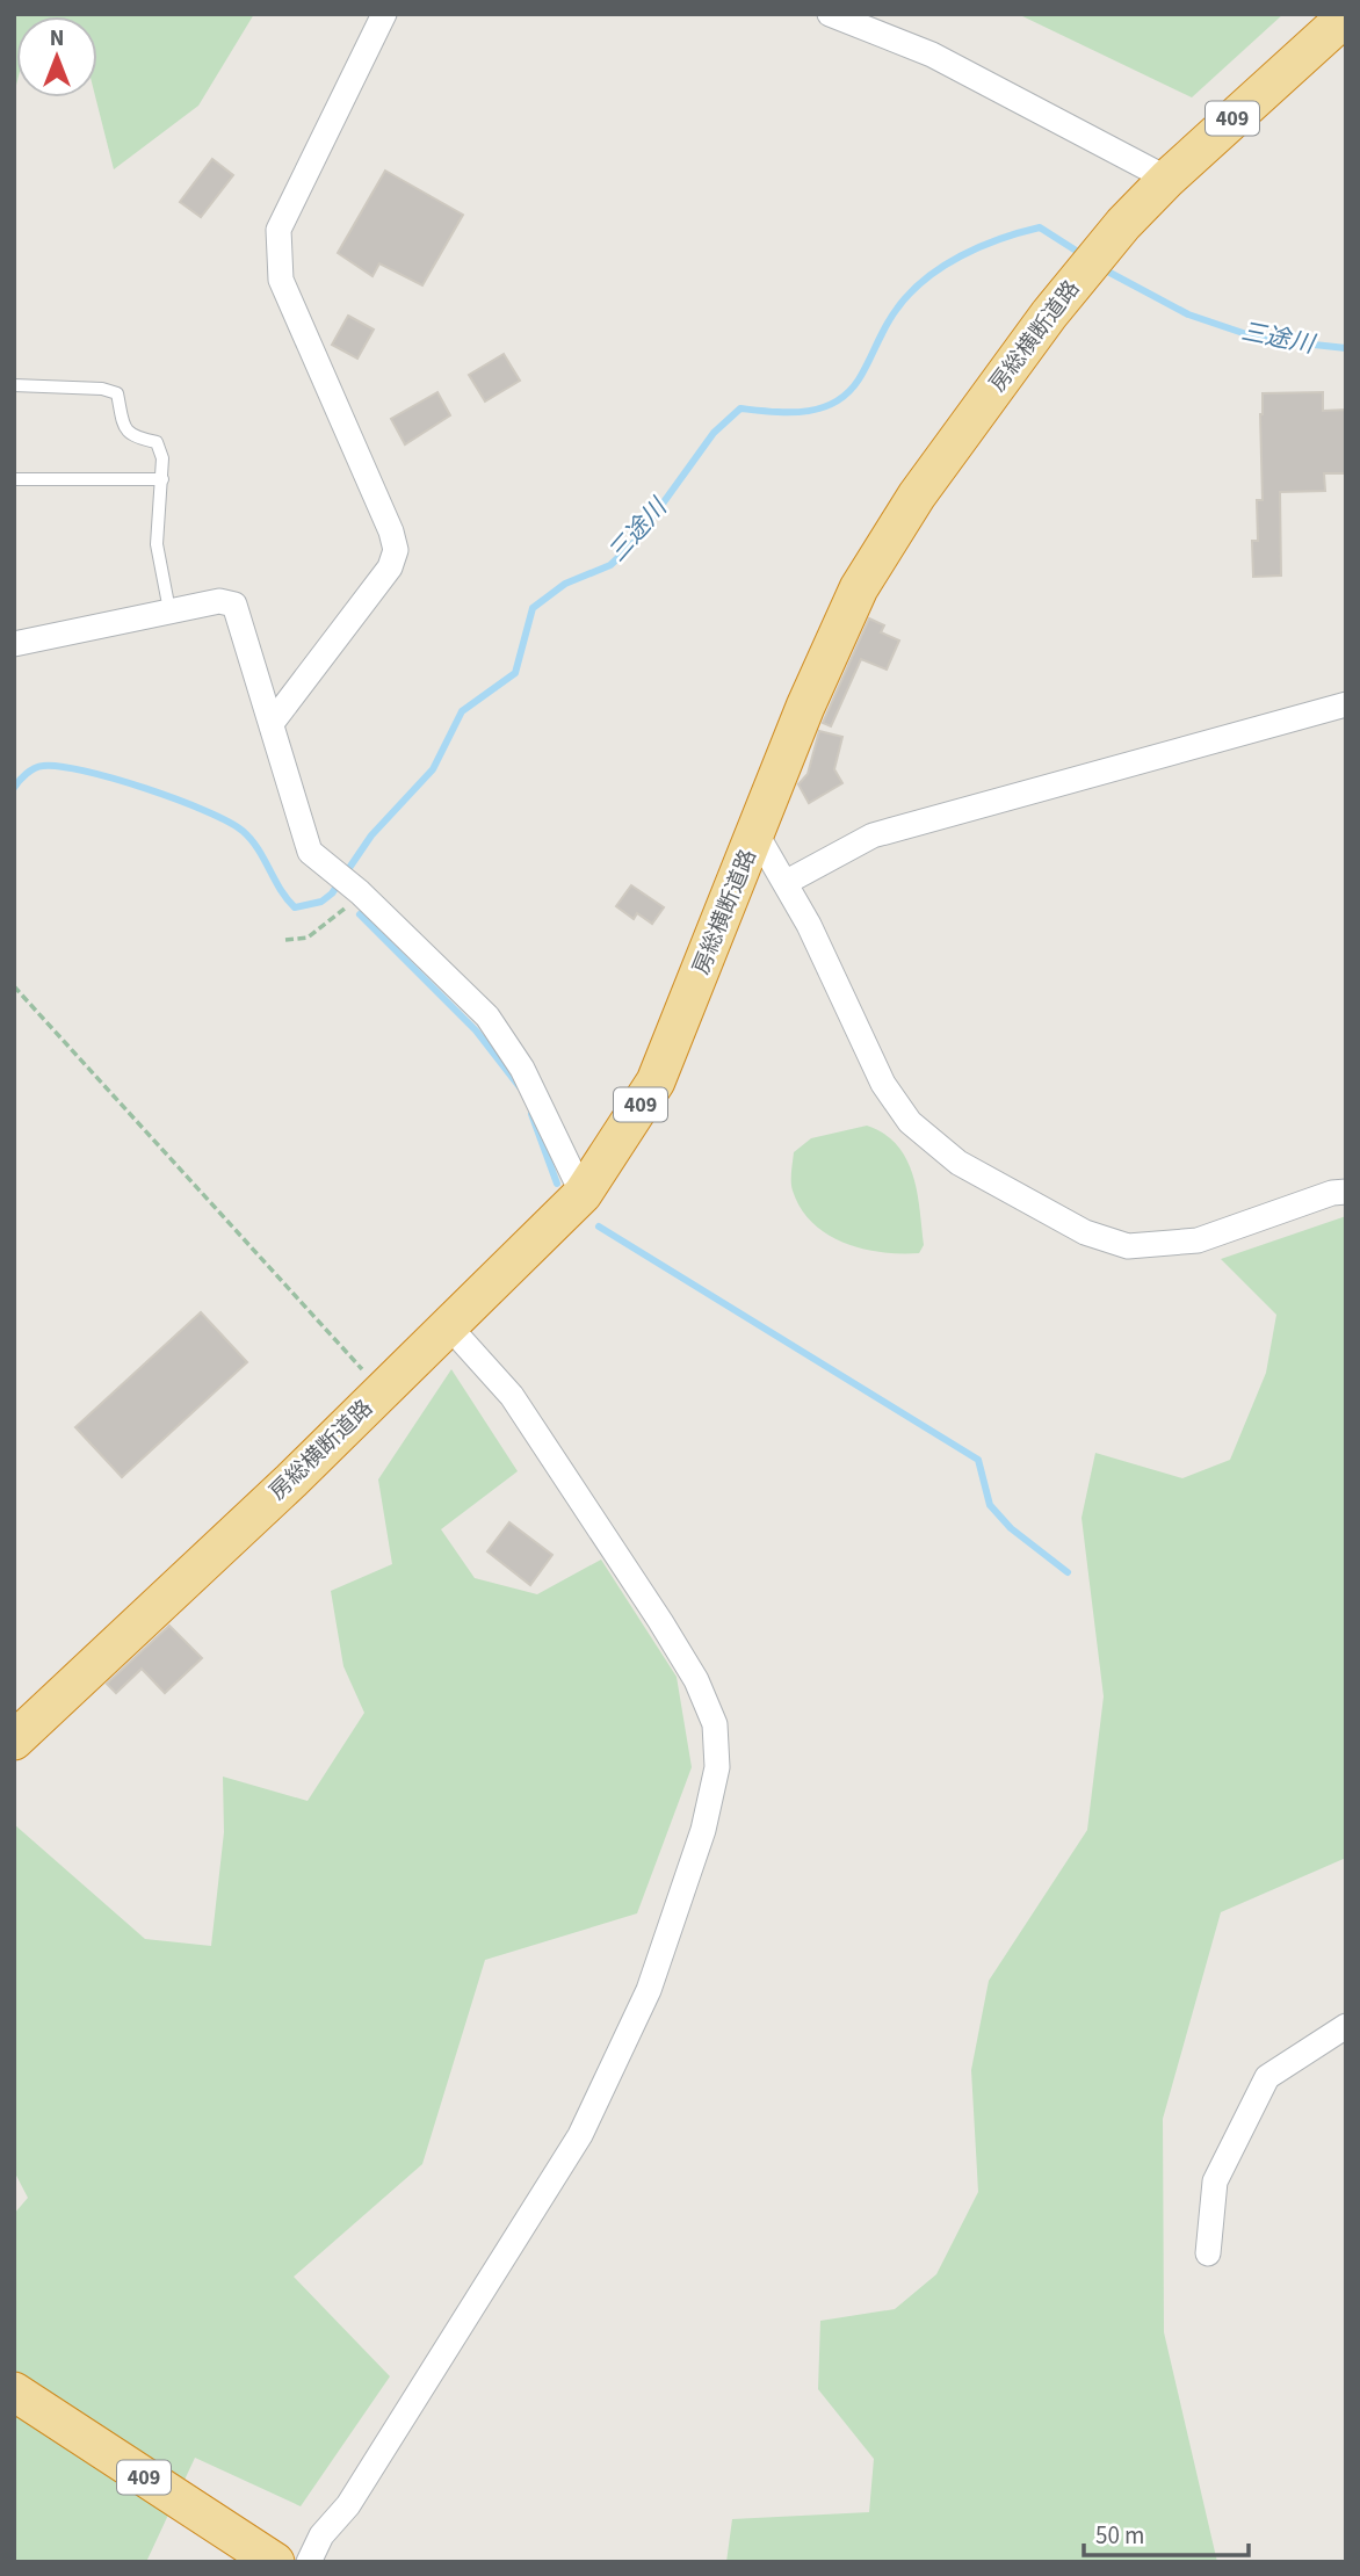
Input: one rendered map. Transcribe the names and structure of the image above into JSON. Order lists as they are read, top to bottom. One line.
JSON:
{"streets":{"highway":["409","房総横断道路"]},"water":["三途川"],"scale_bar":"50 m","north":"top"}
